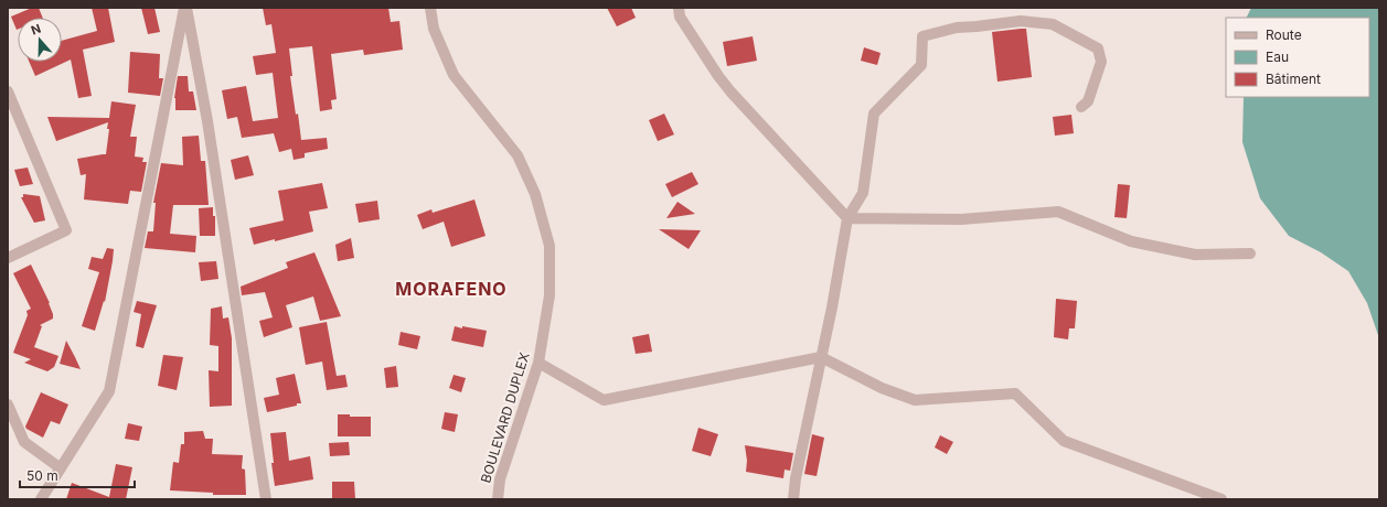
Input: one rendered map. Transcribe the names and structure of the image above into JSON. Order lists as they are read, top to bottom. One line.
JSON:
{"streets":{"street":["BOULEVARD DUPLEX"]},"districts":["MORAFENO"],"legend":["Route","Eau","Bâtiment"],"scale_bar":"50 m","north":"top"}
